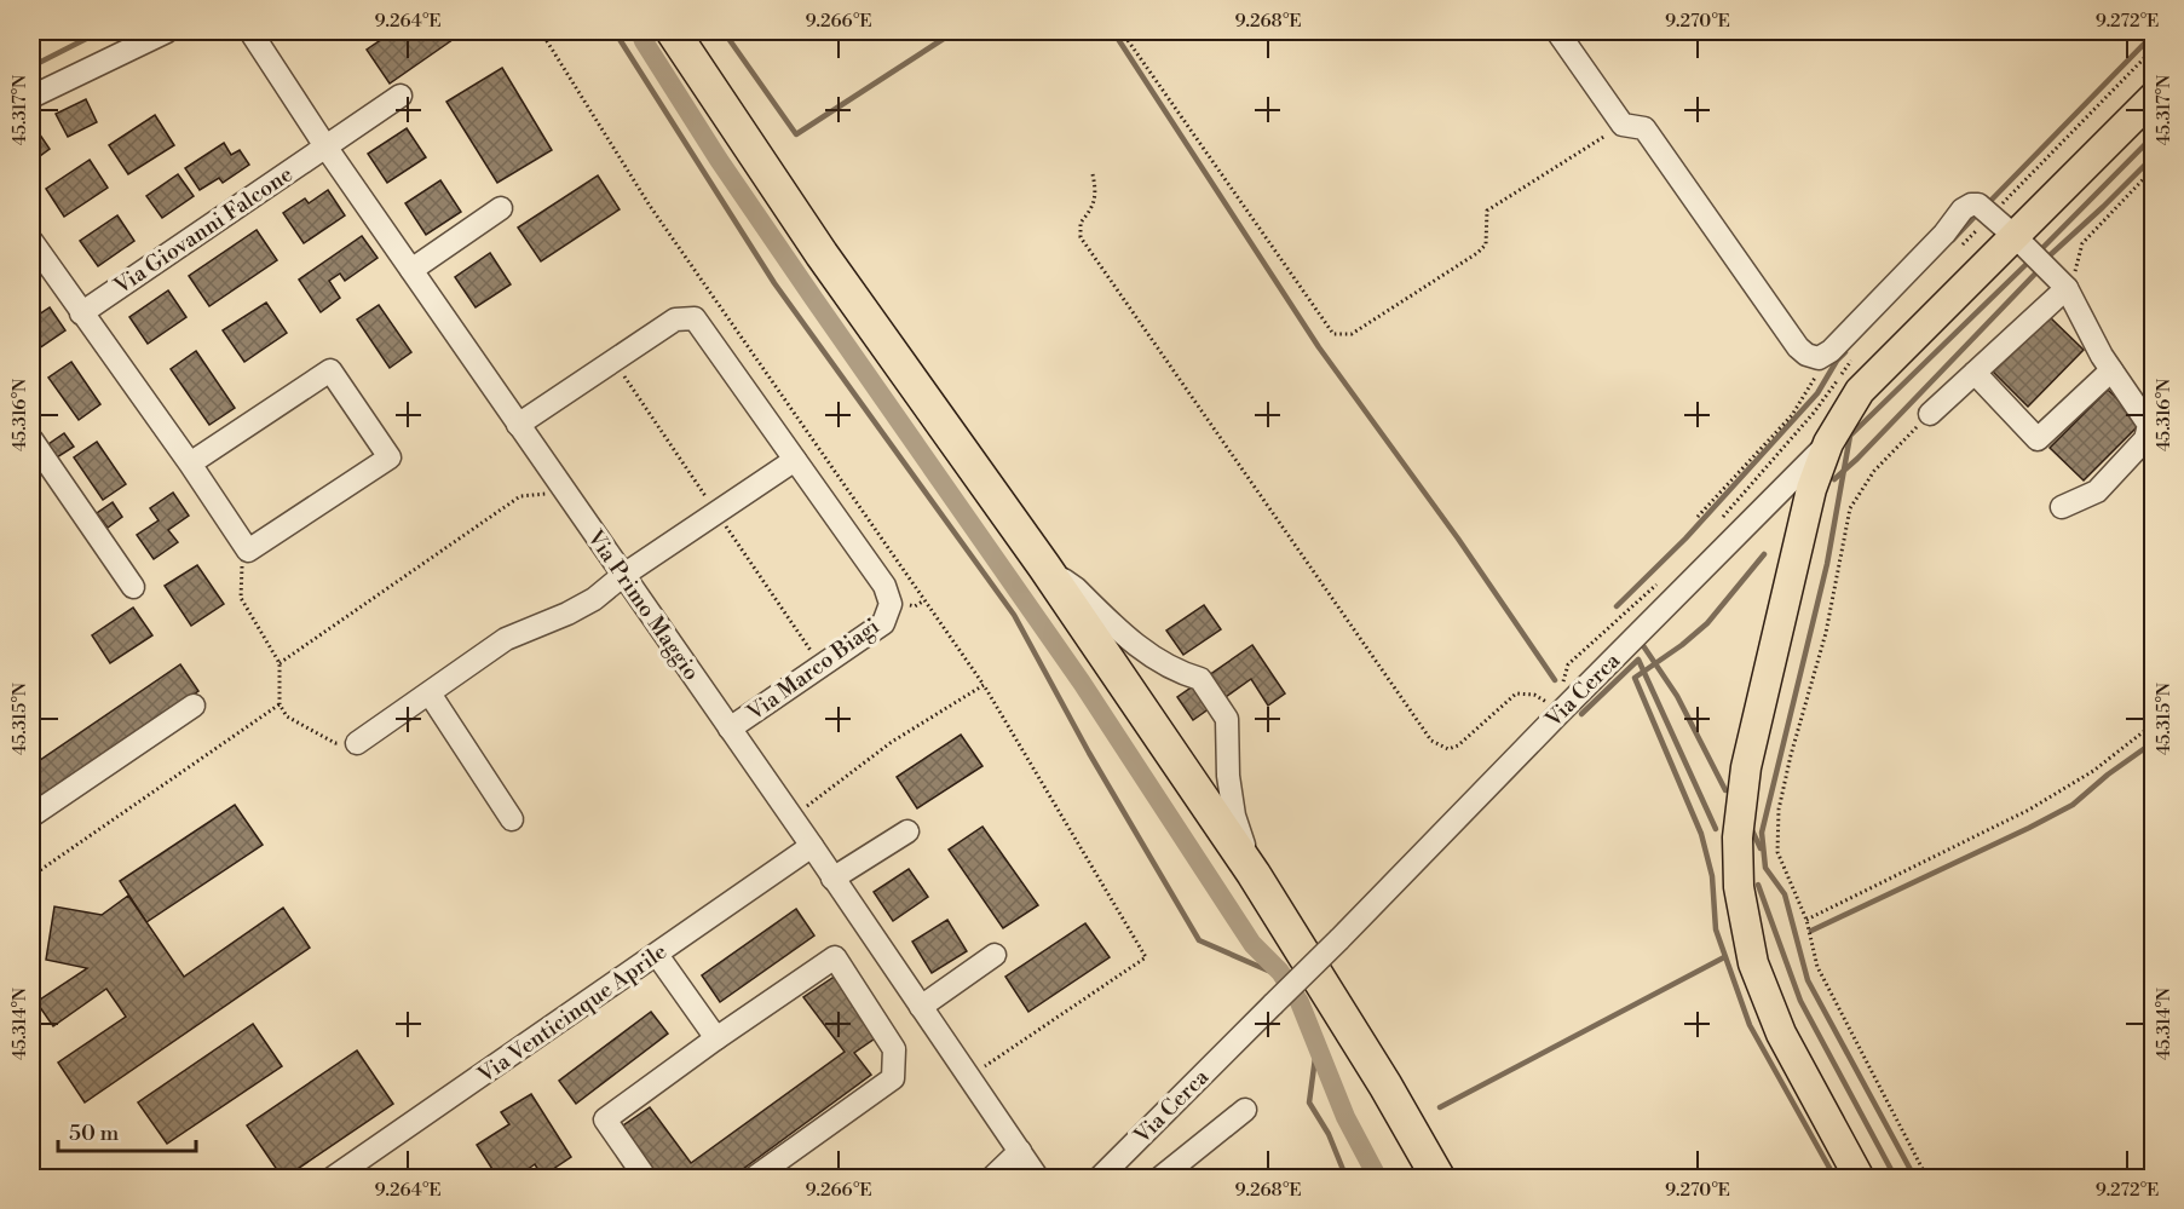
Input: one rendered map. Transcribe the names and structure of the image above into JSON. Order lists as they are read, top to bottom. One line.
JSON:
{"streets":{"street":["Via Giovanni Falcone","Via Primo Maggio","Via Marco Biagi","Via Cerca","Via Venticinque Aprile"]},"crossings":[["Via Giovanni Falcone","Via Primo Maggio"],["Via Primo Maggio","Via Marco Biagi"],["Via Primo Maggio","Via Venticinque Aprile"]],"scale_bar":"50 m","coordinates":["9.264°E","9.266°E","9.268°E","9.270°E","9.272°E","45.317°N","45.316°N","45.315°N","45.314°N"]}
